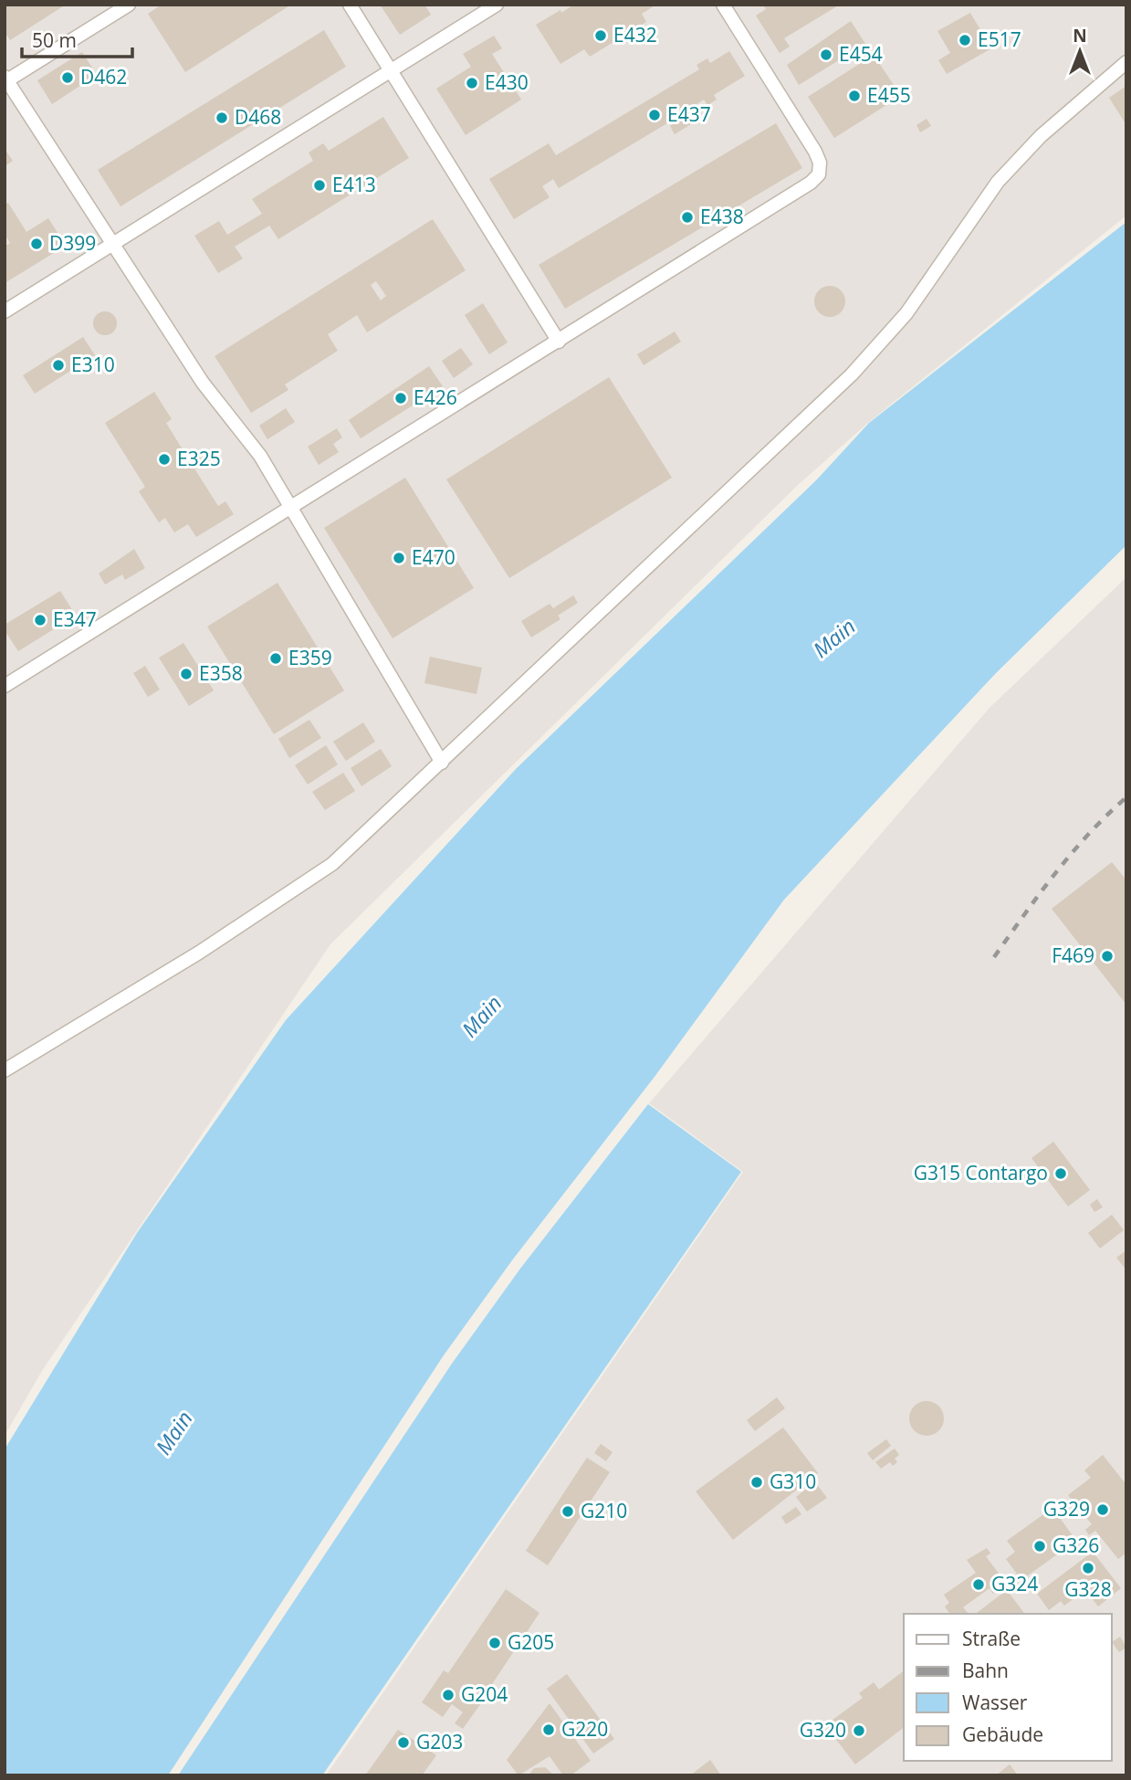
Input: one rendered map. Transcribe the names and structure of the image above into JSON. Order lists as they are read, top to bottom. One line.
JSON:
{"water":["Main"],"places":["E432","E517","E454","D462","E430","E455","E437","D468","E413","E438","D399","E310","E426","E325","E470","E347","E359","E358","F469","G315 Contargo","G310","G329","G210","G326","G328","G324","G205","G204","G220","G320","G203"],"legend":["Straße","Bahn","Wasser","Gebäude"],"scale_bar":"50 m","north":"top"}
